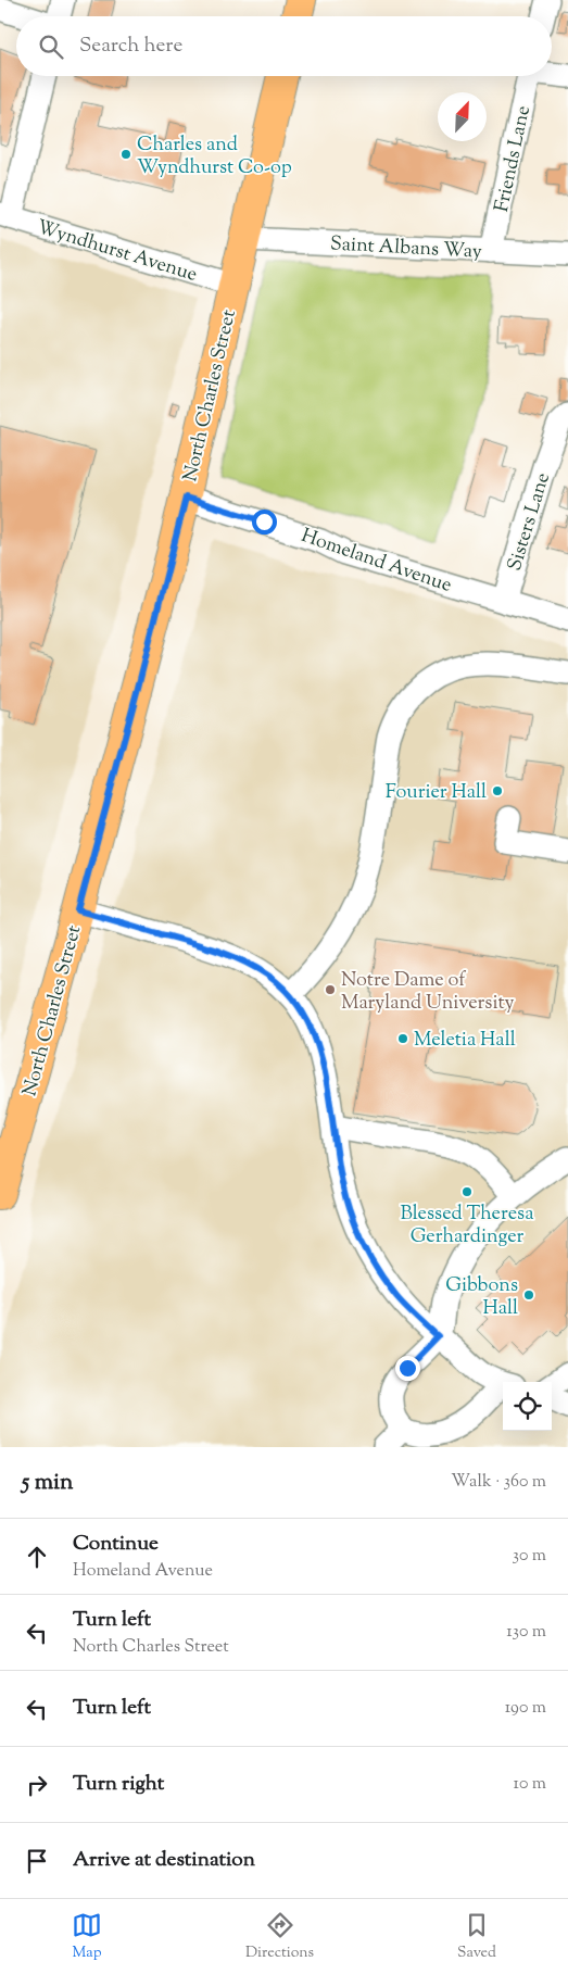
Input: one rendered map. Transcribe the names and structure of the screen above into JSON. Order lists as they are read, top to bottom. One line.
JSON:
{"streets":{"main road":["North Charles Street"],"street":["Friends Lane","Saint Albans Way","Wyndhurst Avenue","Sisters Lane","Homeland Avenue"]},"crossings":[["Friends Lane","Saint Albans Way"],["Saint Albans Way","North Charles Street"],["Wyndhurst Avenue","North Charles Street"],["North Charles Street","Homeland Avenue"],["Sisters Lane","Homeland Avenue"]],"places":["Charles and Wyndhurst Co-op","Fourier Hall","Notre Dame of Maryland University","Meletia Hall","Blessed Theresa Gerhardinger","Gibbons Hall"],"north":"top right","page":{"search":"Search here","heading":["5 min","Walk · 360 m"],"list":[["Continue","Homeland Avenue","30 m"],["Turn left","North Charles Street","130 m"],["Turn left","190 m"],["Turn right","10 m"],"Arrive at destination"],"nav":["Map","Directions","Saved"]}}
